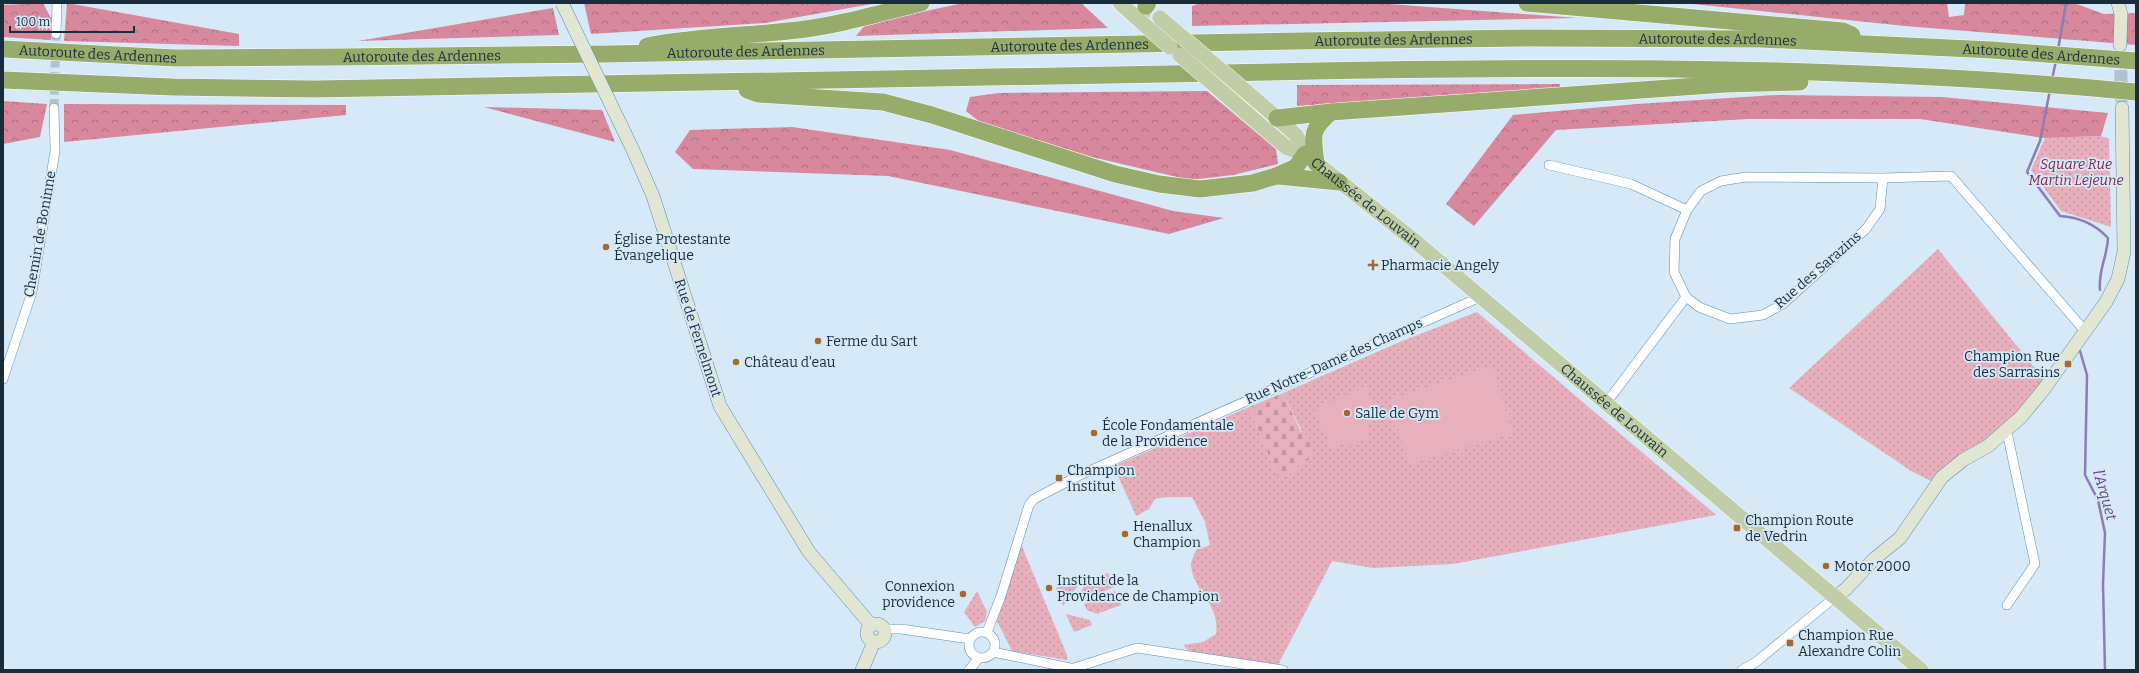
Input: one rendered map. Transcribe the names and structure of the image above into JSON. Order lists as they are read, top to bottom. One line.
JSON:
{"streets":{"highway":["Autoroute des Ardennes"],"main road":["Chaussée de Louvain"],"street":["Chemin de Boninne","Rue des Sarazins","Rue de Fernelmont","Rue Notre-Dame des Champs"]},"crossings":[["Chaussée de Louvain","Rue Notre-Dame des Champs"]],"water":["l'Arquet"],"parks":["Square Rue Martin Lejeune"],"places":{"other":["Église Protestante Évangelique","Ferme du Sart","Château d'eau","Salle de Gym","École Fondamentale de la Providence","Henallux Champion","Motor 2000","Institut de la Providence de Champion","Connexion providence"],"health":["Pharmacie Angely"],"transit":["Champion Rue des Sarrasins","Champion Institut","Champion Route de Vedrin","Champion Rue Alexandre Colin"]},"scale_bar":"100 m"}
